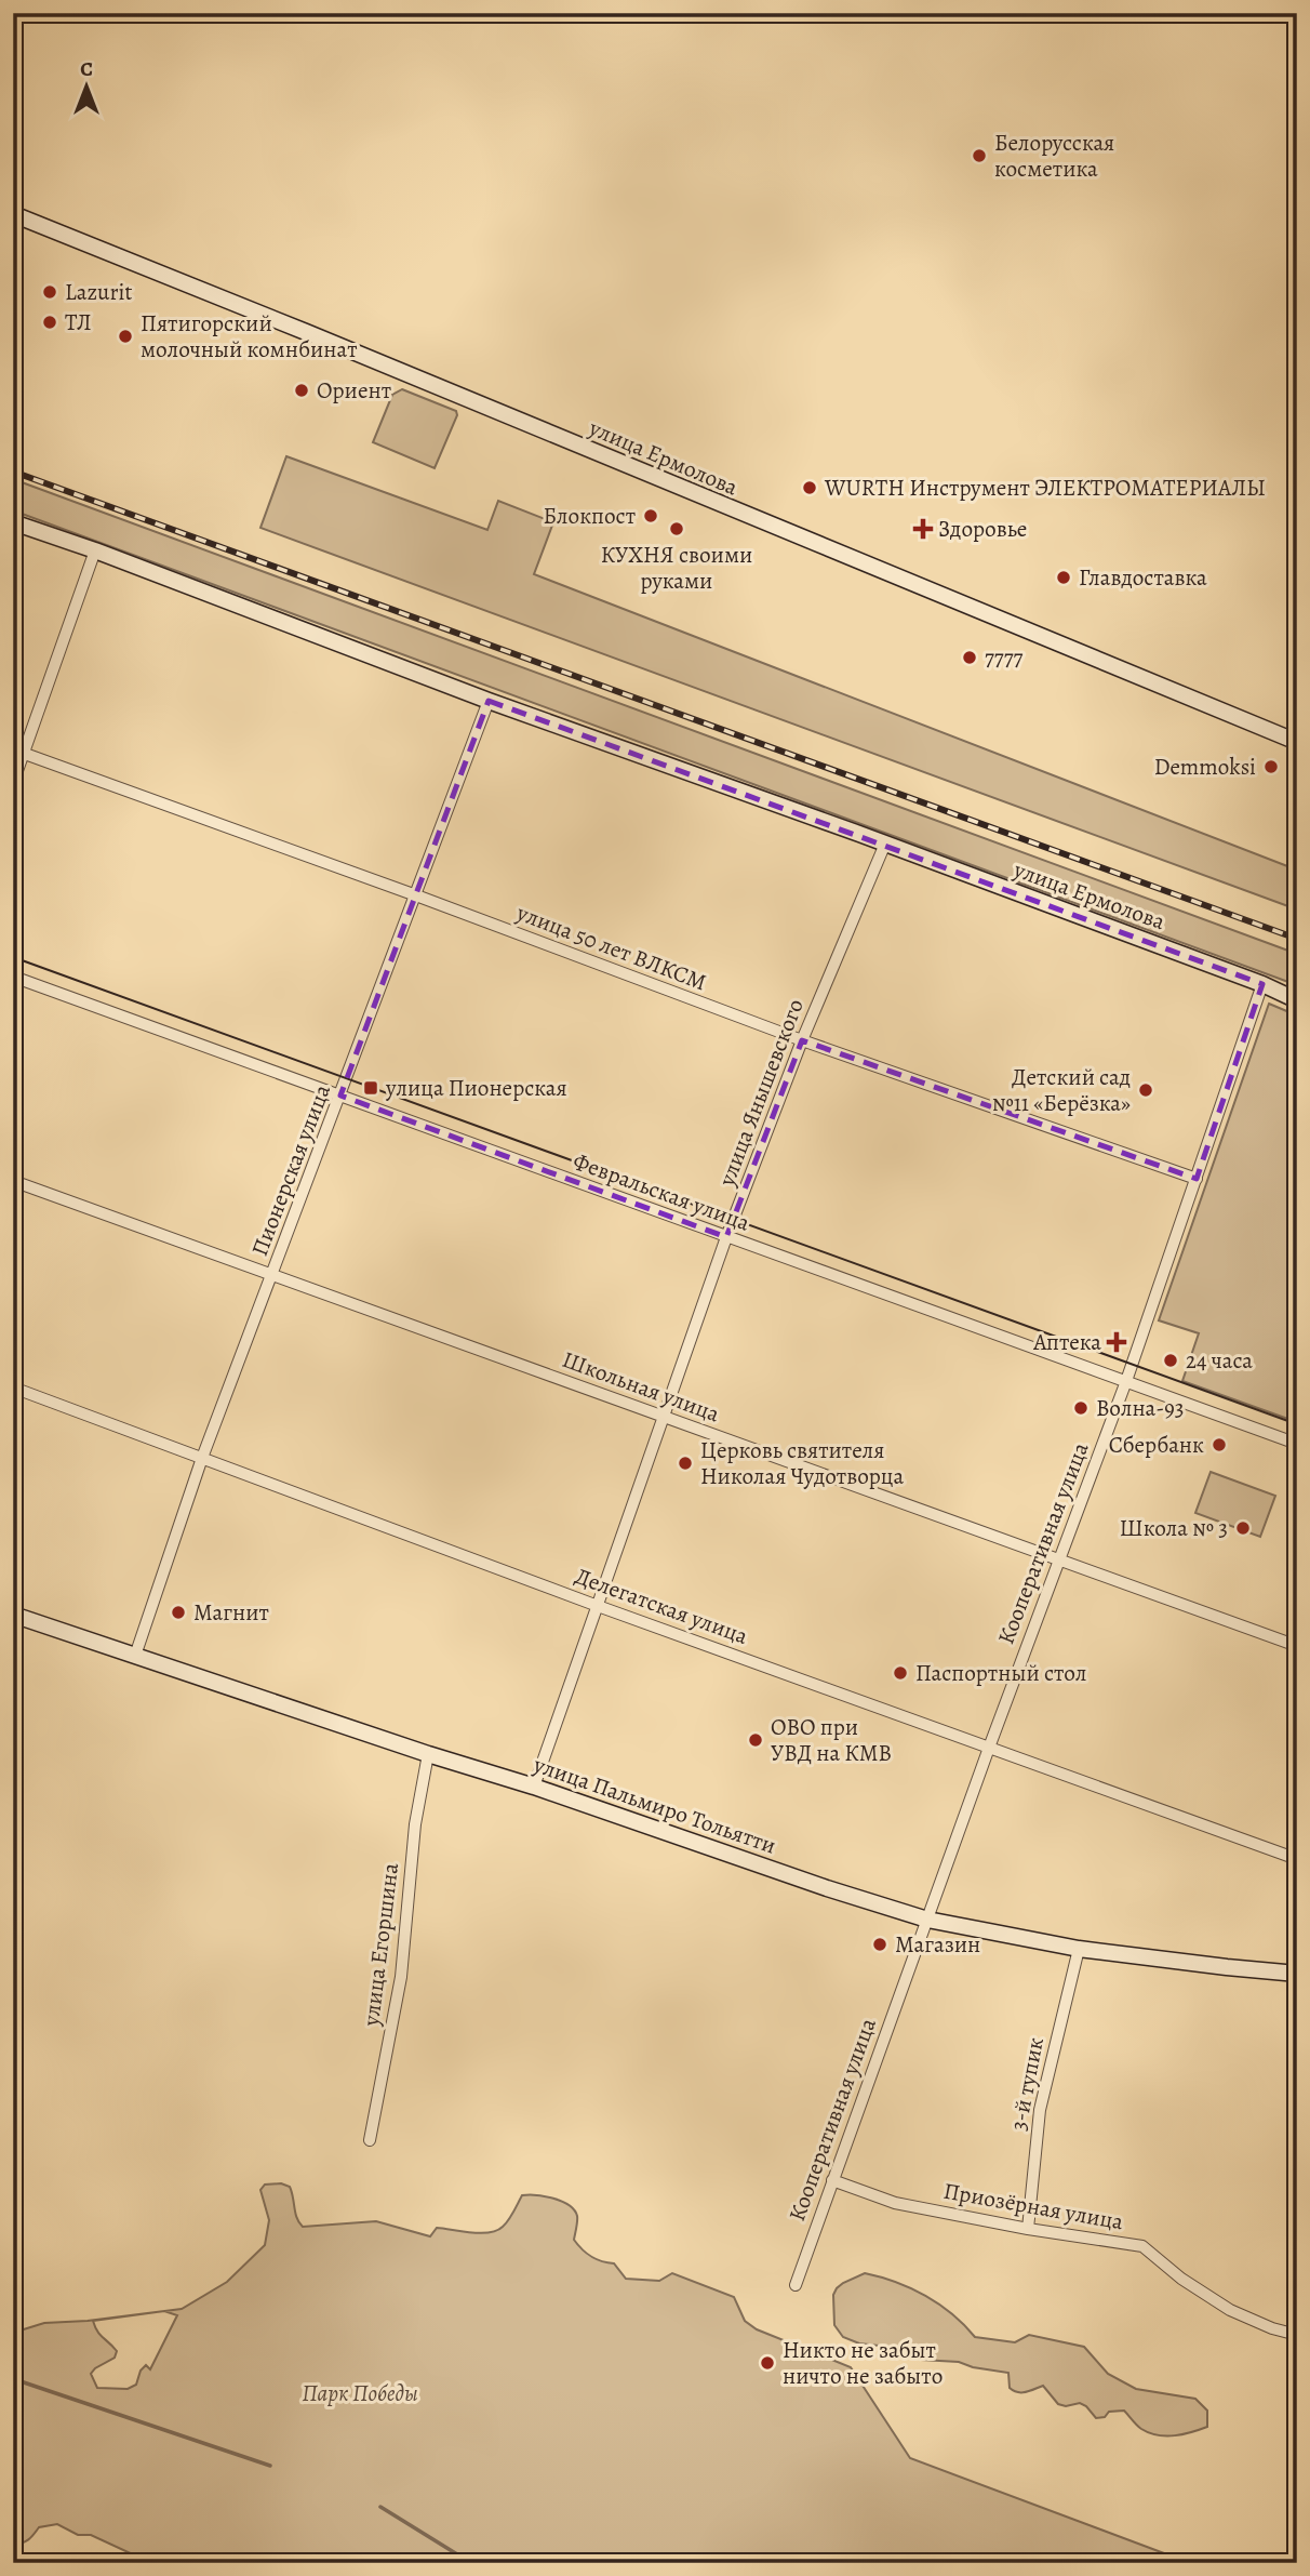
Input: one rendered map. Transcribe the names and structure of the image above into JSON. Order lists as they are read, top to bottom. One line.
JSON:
{"streets":{"street":["улица Ермолова","улица 50 лет ВЛКСМ","улица Янышевского","Пионерская улица","Февральская улица","Школьная улица","Кооперативная улица","Делегатская улица","улица Пальмиро Тольятти","улица Егоршина","3-й тупик","Приозёрная улица"]},"crossings":[["улица Ермолова","улица Янышевского"],["улица Ермолова","Пионерская улица"],["улица Ермолова","Кооперативная улица"],["улица 50 лет ВЛКСМ","улица Янышевского"],["улица 50 лет ВЛКСМ","Пионерская улица"],["улица 50 лет ВЛКСМ","Кооперативная улица"],["улица Янышевского","Февральская улица"],["улица Янышевского","Школьная улица"],["улица Янышевского","Делегатская улица"],["улица Янышевского","улица Пальмиро Тольятти"],["Пионерская улица","Февральская улица"],["Пионерская улица","Школьная улица"],["Пионерская улица","Делегатская улица"],["Пионерская улица","улица Пальмиро Тольятти"],["Февральская улица","Кооперативная улица"],["Школьная улица","Кооперативная улица"],["Кооперативная улица","Делегатская улица"],["Кооперативная улица","улица Пальмиро Тольятти"],["Кооперативная улица","Приозёрная улица"],["улица Пальмиро Тольятти","улица Егоршина"],["улица Пальмиро Тольятти","3-й тупик"],["3-й тупик","Приозёрная улица"]],"parks":["Парк Победы"],"places":{"other":["Белорусская косметика","Lazurit","ТЛ","Пятигорский молочный комнбинат","Ориент","WURTH Инструмент ЭЛЕКТРОМАТЕРИАЛЫ","Блокпост","КУХНЯ своими руками","Главдоставка","7777","Demmoksi","Детский сад №11 «Берёзка»","24 часа","Волна-93","Сбербанк","Церковь святителя Николая Чудотворца","Школа № 3","Магнит","Паспортный стол","ОВО при УВД на КМВ","Магазин","Никто не забыт ничто не забыто"],"health":["Здоровье","Аптека"],"transit":["улица Пионерская"]},"north":"top"}
